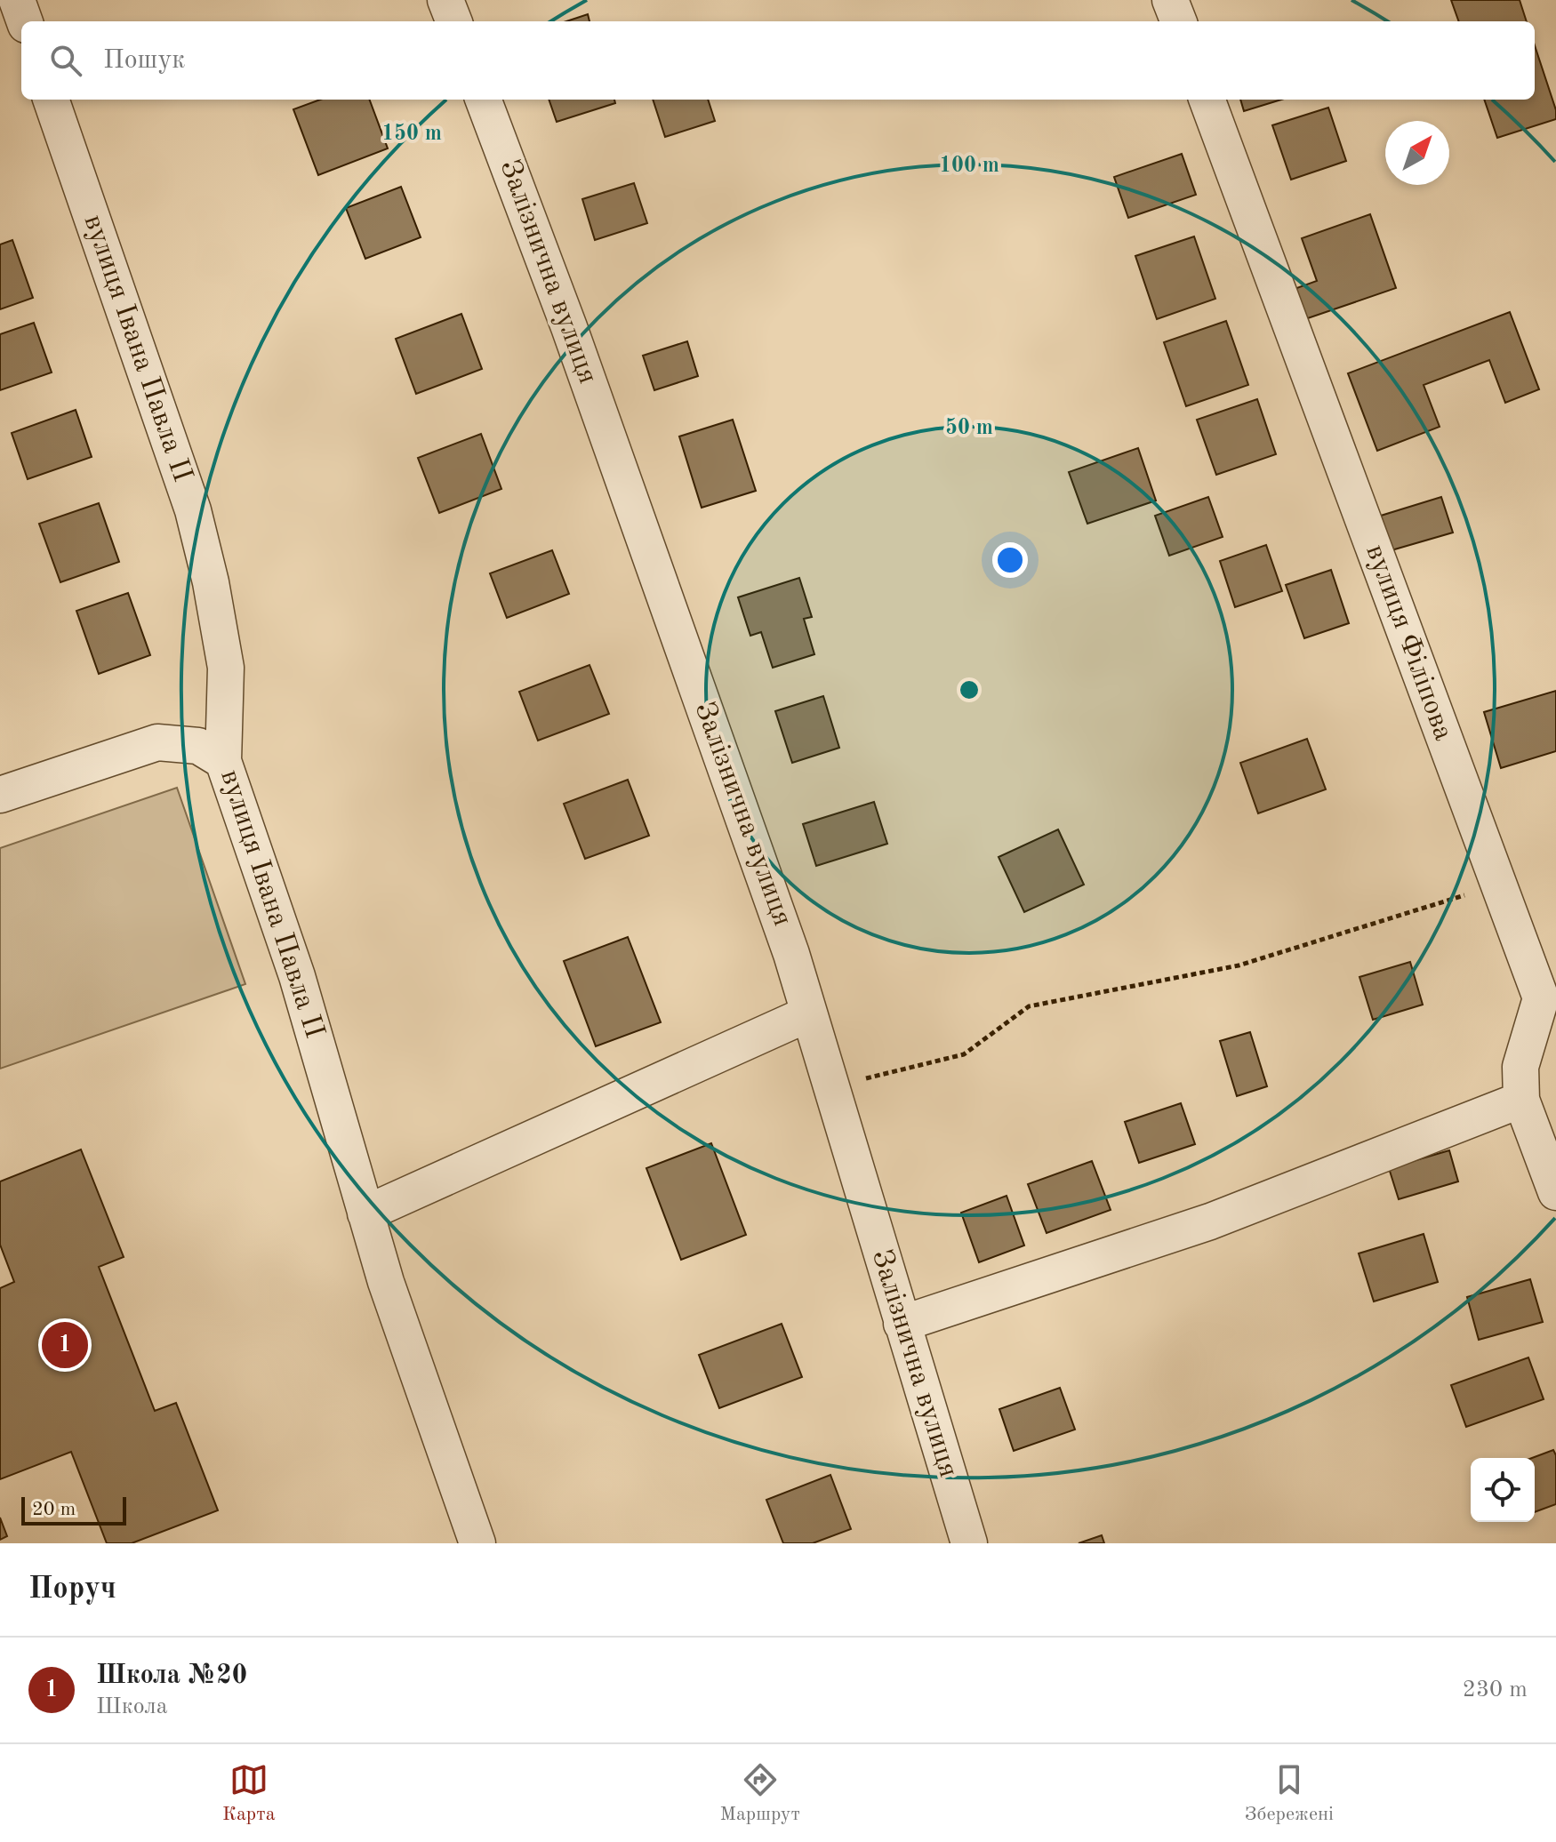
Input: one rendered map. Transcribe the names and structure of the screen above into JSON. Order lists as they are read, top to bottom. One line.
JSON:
{"streets":{"street":["Залізнична вулиця","вулиця Івана Павла II","вулиця Філіпова"]},"scale_bar":"20 m","north":"top right","page":{"search":"Пошук","pins":"1","scale":"20 m","heading":"Поруч","list":[{"mark":"1","name":"Школа №20","note":"Школа","value":"230 m"}],"nav":["Карта","Маршрут","Збережені"]},"rings":["150 m","100 m","50 m"]}
